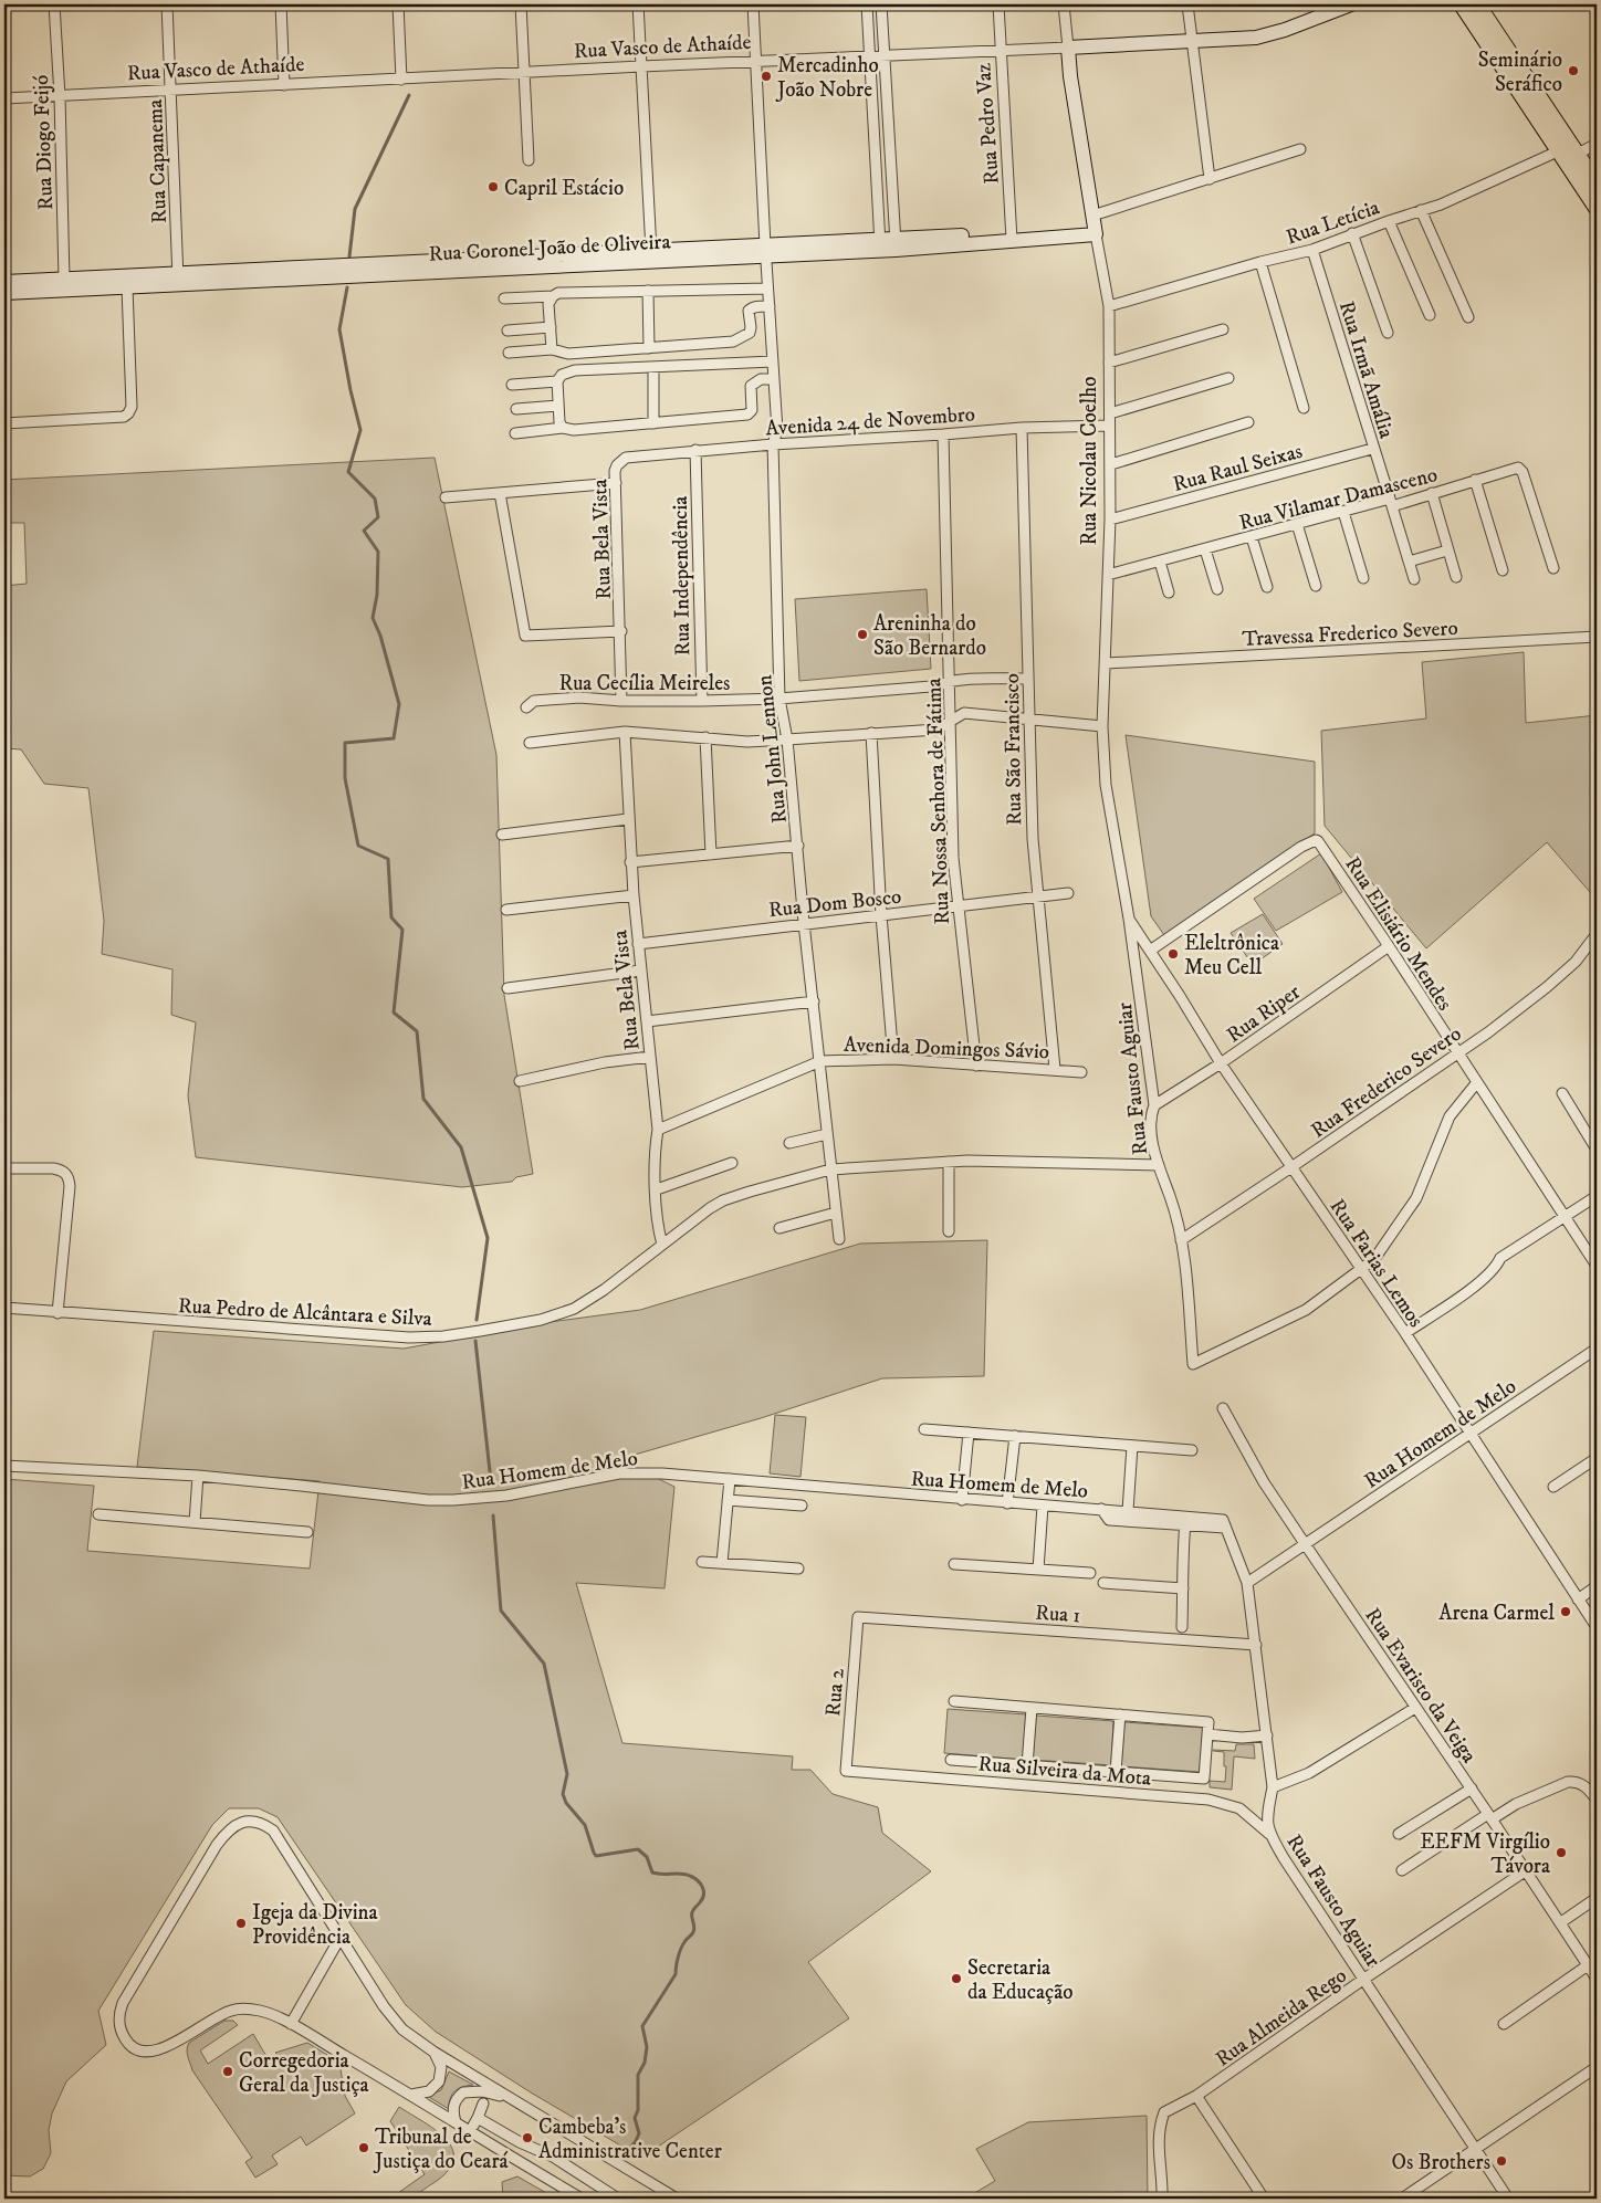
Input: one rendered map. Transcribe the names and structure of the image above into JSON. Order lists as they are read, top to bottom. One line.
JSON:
{"streets":{"street":["Rua Vasco de Athaíde","Rua Pedro Vaz","Rua Diogo Feijó","Rua Capanema","Rua Letícia","Rua Coronel João de Oliveira","Rua Irmã Amália","Avenida 24 de Novembro","Rua Nicolau Coelho","Rua Raul Seixas","Rua Vilamar Damasceno","Rua Bela Vista","Rua Independência","Travessa Frederico Severo","Rua Cecília Meireles","Rua John Lennon","Rua São Francisco","Rua Nossa Senhora de Fátima","Rua Dom Bosco","Rua Elisiário Mendes","Rua Riper","Avenida Domingos Sávio","Rua Fausto Aguiar","Rua Frederico Severo","Rua Farias Lemos","Rua Pedro de Alcântara e Silva","Rua Homem de Melo","Rua 1","Rua Evaristo da Veiga","Rua 2","Rua Silveira da Mota","Rua Almeida Rego"]},"crossings":[["Rua Vasco de Athaíde","Rua Pedro Vaz"],["Rua Vasco de Athaíde","Rua Diogo Feijó"],["Rua Vasco de Athaíde","Rua Capanema"],["Rua Vasco de Athaíde","Rua Nicolau Coelho"],["Rua Vasco de Athaíde","Rua John Lennon"],["Rua Pedro Vaz","Rua Coronel João de Oliveira"],["Rua Diogo Feijó","Rua Coronel João de Oliveira"],["Rua Capanema","Rua Coronel João de Oliveira"],["Rua Letícia","Rua Irmã Amália"],["Rua Letícia","Rua Nicolau Coelho"],["Rua Coronel João de Oliveira","Rua Nicolau Coelho"],["Rua Coronel João de Oliveira","Rua John Lennon"],["Rua Irmã Amália","Rua Raul Seixas"],["Rua Irmã Amália","Rua Vilamar Damasceno"],["Avenida 24 de Novembro","Rua Nicolau Coelho"],["Avenida 24 de Novembro","Rua Bela Vista"],["Avenida 24 de Novembro","Rua Independência"],["Avenida 24 de Novembro","Rua John Lennon"],["Avenida 24 de Novembro","Rua São Francisco"],["Avenida 24 de Novembro","Rua Nossa Senhora de Fátima"],["Rua Nicolau Coelho","Rua Raul Seixas"],["Rua Nicolau Coelho","Rua Vilamar Damasceno"],["Rua Nicolau Coelho","Travessa Frederico Severo"],["Rua Nicolau Coelho","Rua Fausto Aguiar"],["Rua Nicolau Coelho","Rua Farias Lemos"],["Rua Bela Vista","Rua Cecília Meireles"],["Rua Bela Vista","Rua Dom Bosco"],["Rua Bela Vista","Avenida Domingos Sávio"],["Rua Bela Vista","Rua Pedro de Alcântara e Silva"],["Rua Independência","Rua Cecília Meireles"],["Rua Cecília Meireles","Rua John Lennon"],["Rua Cecília Meireles","Rua São Francisco"],["Rua Cecília Meireles","Rua Nossa Senhora de Fátima"],["Rua John Lennon","Rua Dom Bosco"],["Rua John Lennon","Avenida Domingos Sávio"],["Rua John Lennon","Rua Pedro de Alcântara e Silva"],["Rua São Francisco","Rua Dom Bosco"],["Rua São Francisco","Avenida Domingos Sávio"],["Rua Nossa Senhora de Fátima","Rua Dom Bosco"],["Rua Nossa Senhora de Fátima","Avenida Domingos Sávio"],["Rua Elisiário Mendes","Rua Riper"],["Rua Elisiário Mendes","Rua Frederico Severo"],["Rua Elisiário Mendes","Rua Farias Lemos"],["Rua Riper","Rua Fausto Aguiar"],["Rua Riper","Rua Farias Lemos"],["Rua Fausto Aguiar","Rua Frederico Severo"],["Rua Fausto Aguiar","Rua Farias Lemos"],["Rua Fausto Aguiar","Rua Pedro de Alcântara e Silva"],["Rua Fausto Aguiar","Rua Homem de Melo"],["Rua Fausto Aguiar","Rua 1"],["Rua Fausto Aguiar","Rua Silveira da Mota"],["Rua Fausto Aguiar","Rua Almeida Rego"],["Rua Frederico Severo","Rua Farias Lemos"],["Rua Farias Lemos","Rua Homem de Melo"],["Rua Homem de Melo","Rua Evaristo da Veiga"],["Rua 1","Rua 2"],["Rua Evaristo da Veiga","Rua Almeida Rego"],["Rua 2","Rua Silveira da Mota"]],"places":["Seminário Seráfico","Mercadinho João Nobre","Capril Estácio","Areninha do São Bernardo","Eleltrônica Meu Cell","Arena Carmel","EEFM Virgílio Távora","Igeja da Divina Providência","Secretaria da Educação","Corregedoria Geral da Justiça","Cambeba's Administrative Center","Tribunal de Justiça do Ceará","Os Brothers"]}
